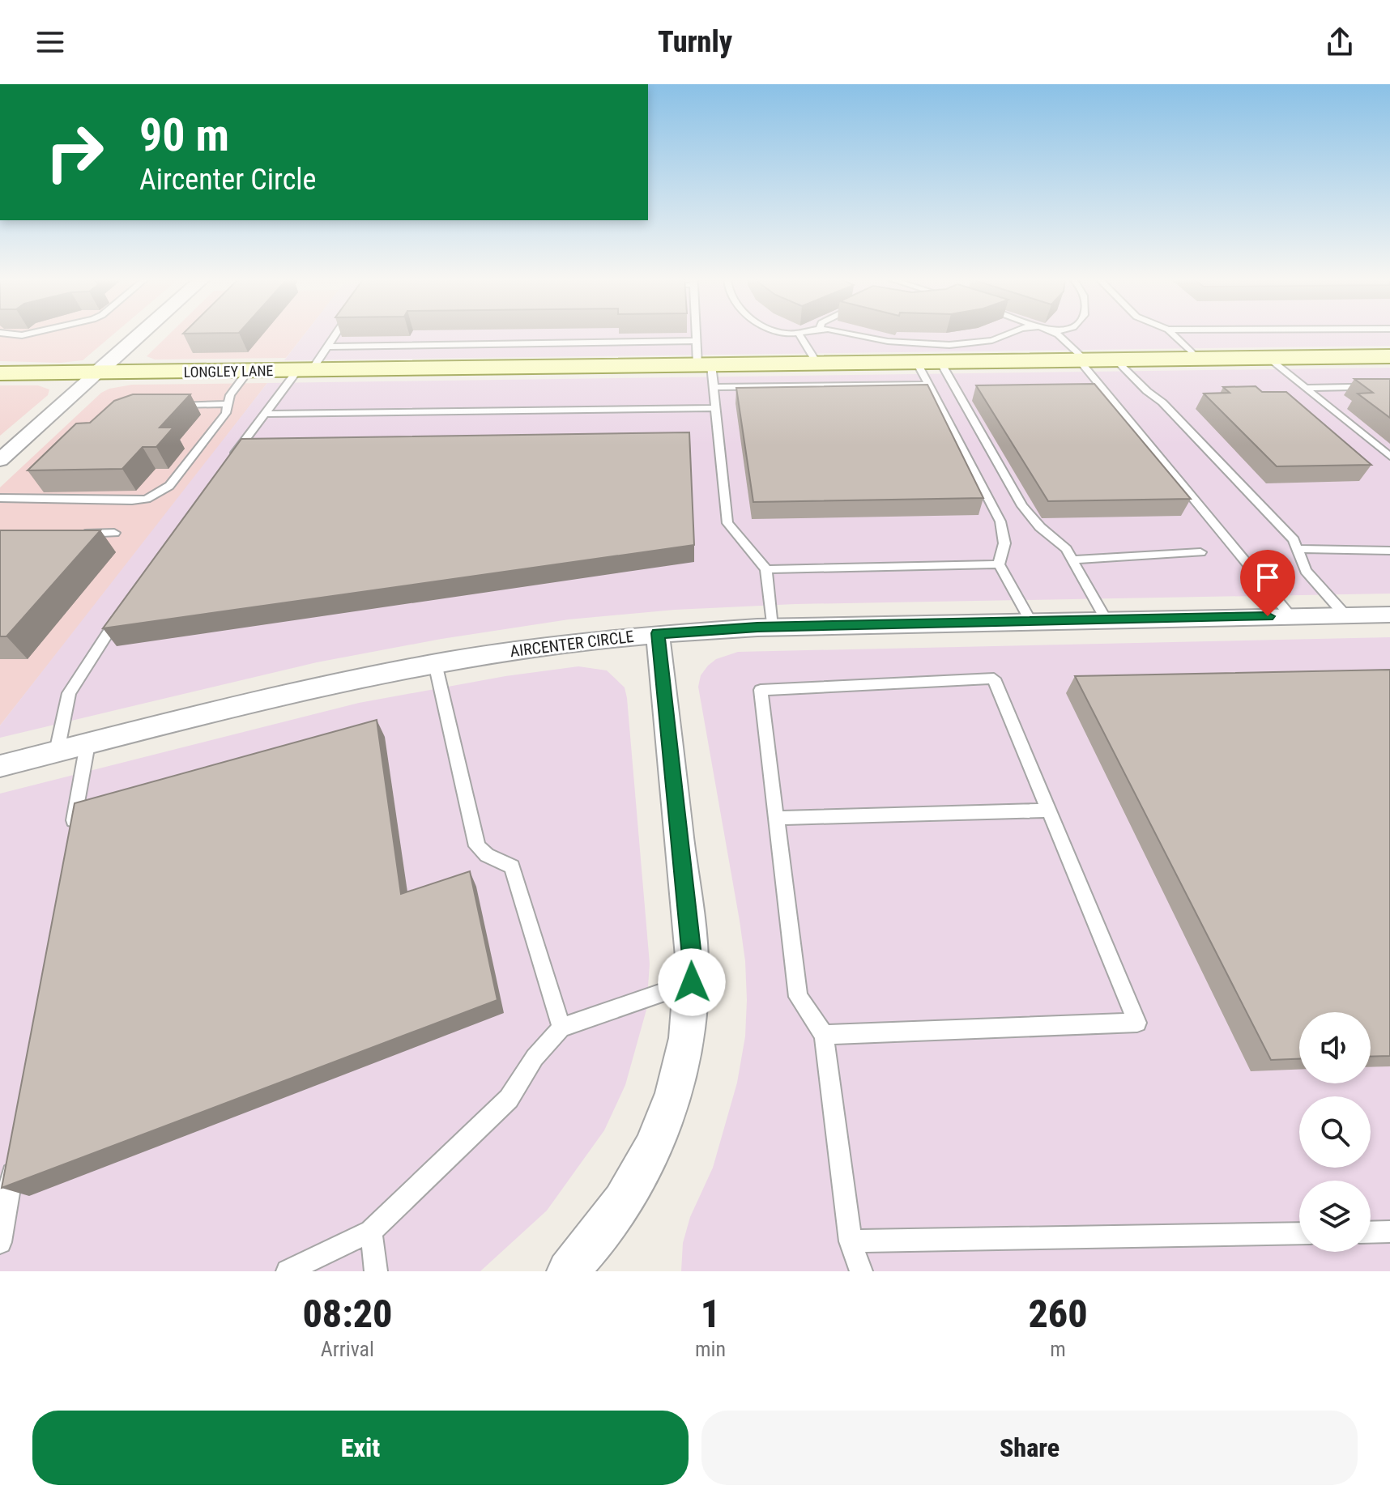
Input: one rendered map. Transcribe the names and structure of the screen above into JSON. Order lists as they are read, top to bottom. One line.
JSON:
{"streets":{"main road":["LONGLEY LANE"],"street":["AIRCENTER CIRCLE"]},"page":{"header":"Turnly","turn":["90 m","Aircenter Circle"],"eta":["08:20","Arrival","1","min","260","m"],"buttons":["Exit","Share"]}}
